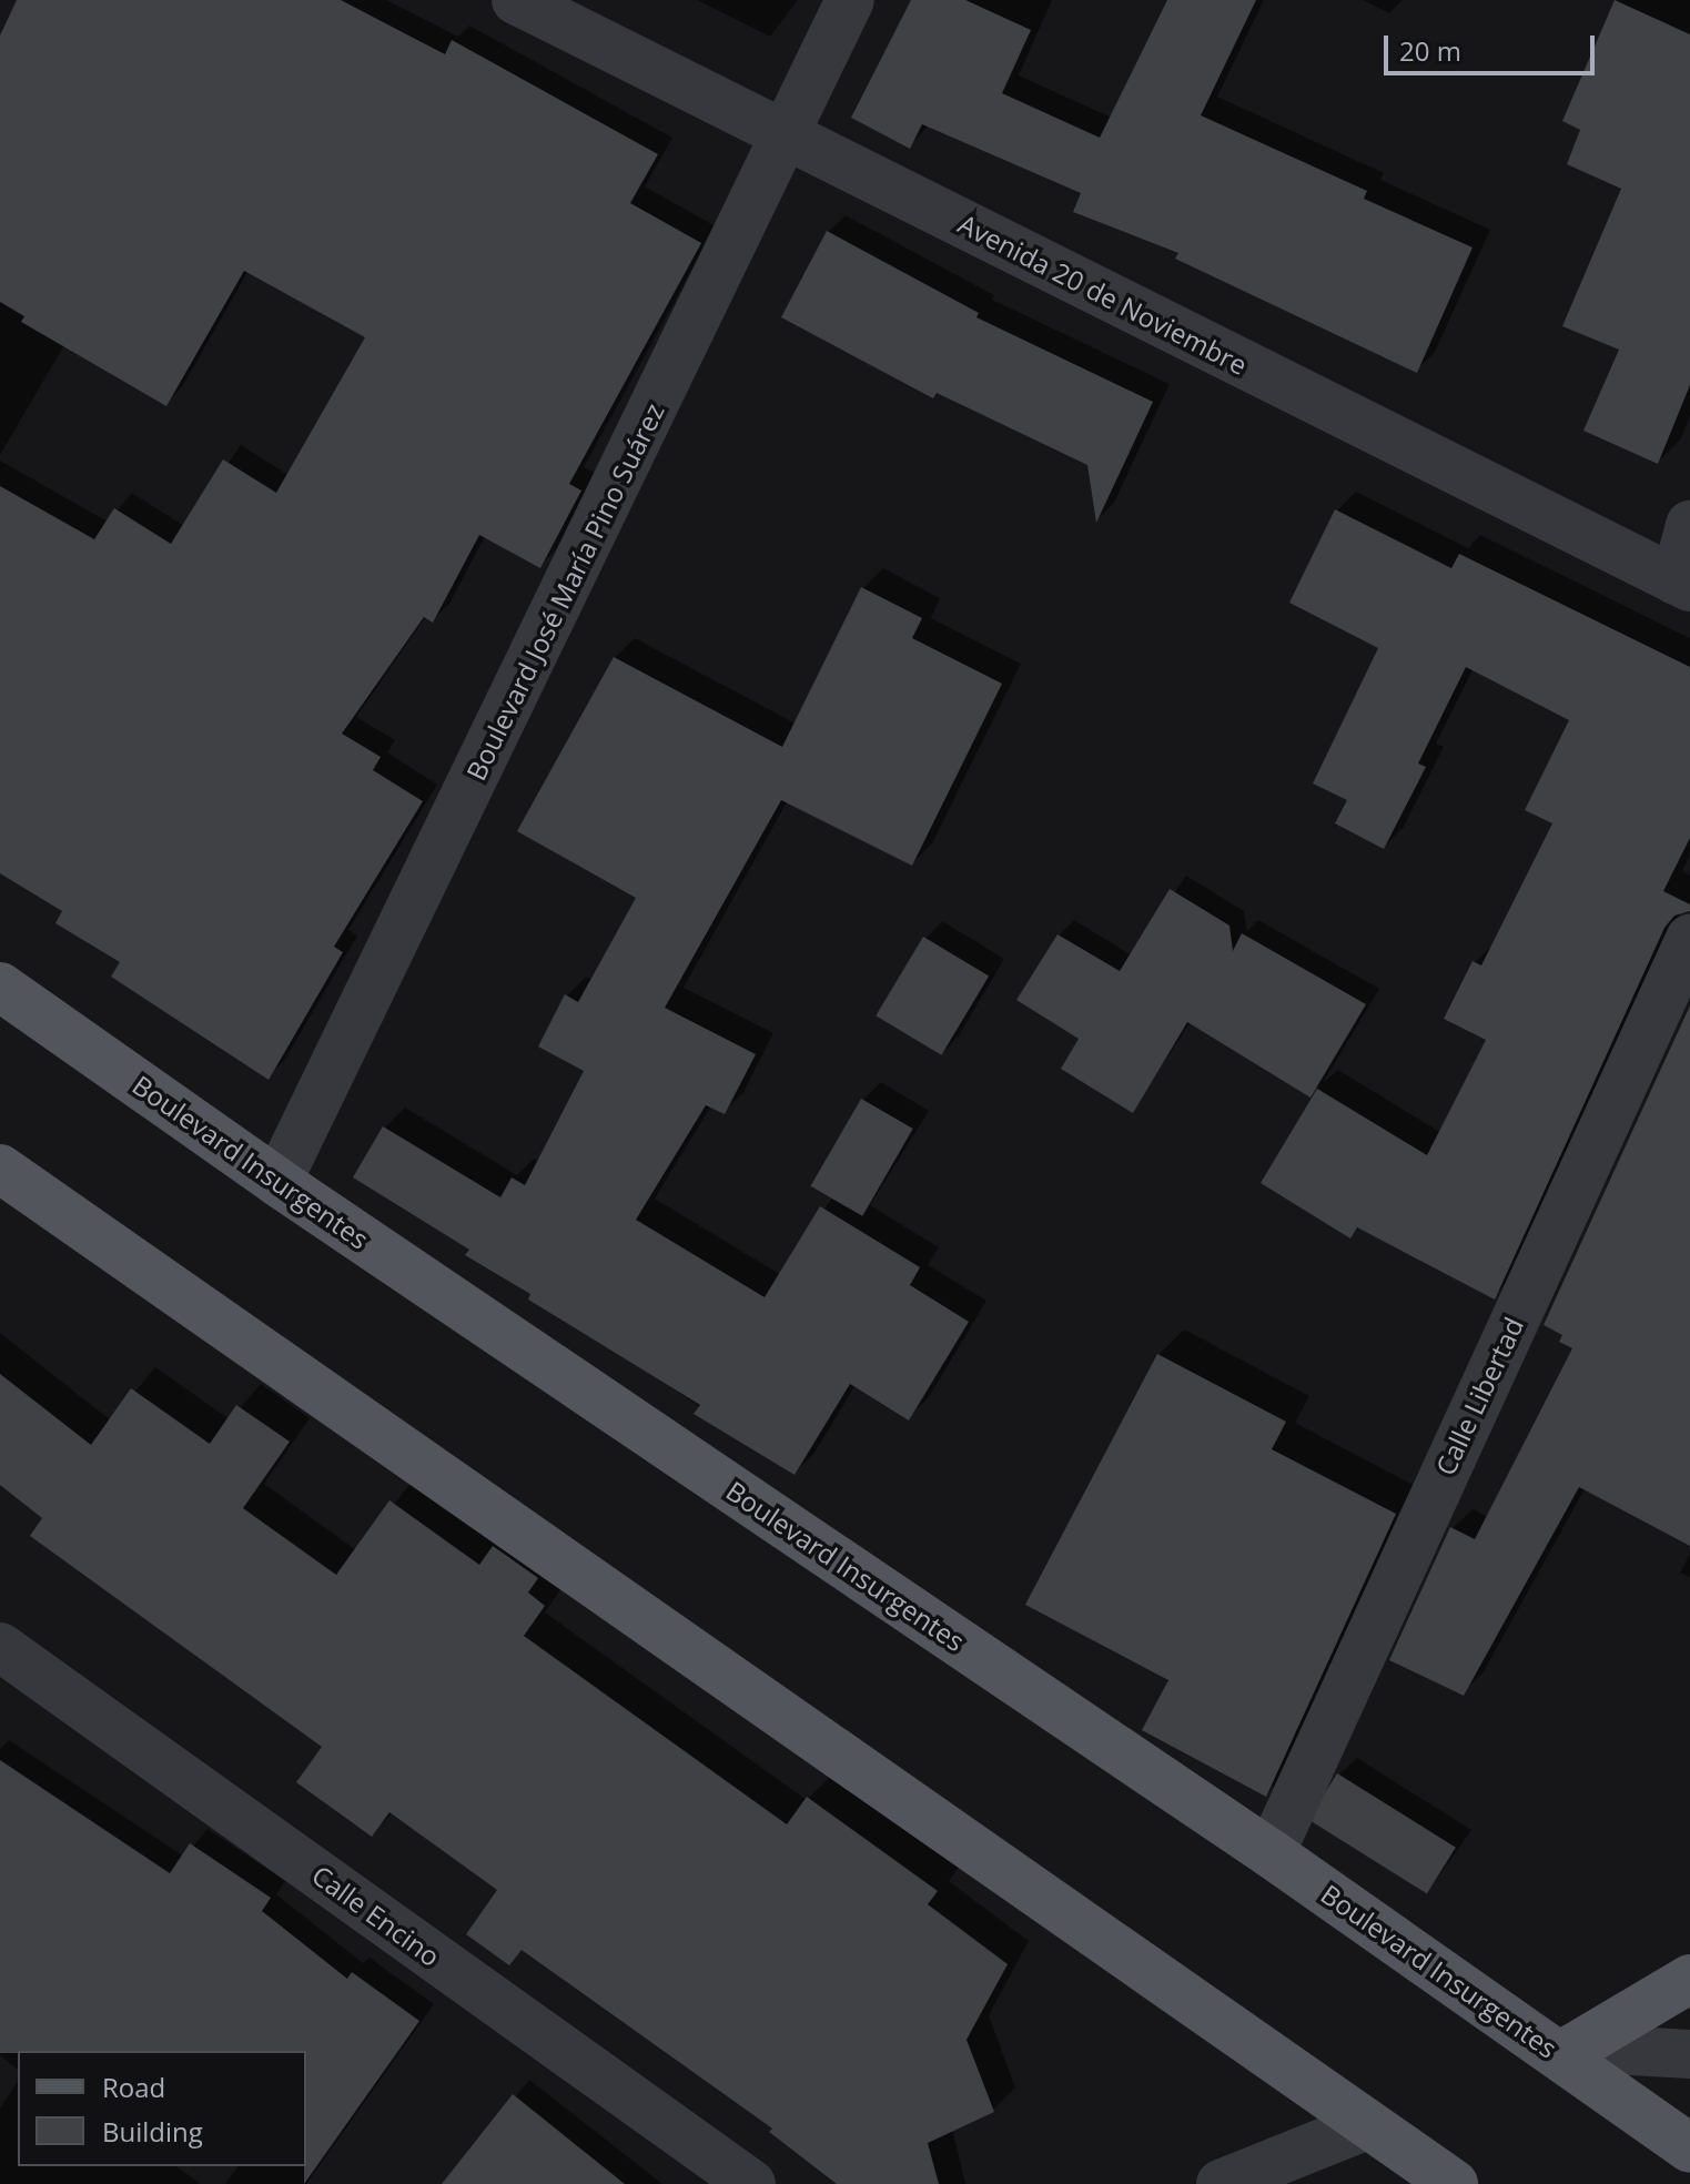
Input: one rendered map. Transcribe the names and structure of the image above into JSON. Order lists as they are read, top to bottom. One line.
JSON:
{"streets":{"main road":["Boulevard Insurgentes"],"street":["Avenida 20 de Noviembre","Boulevard José María Pino Suárez","Calle Libertad","Calle Encino"]},"crossings":[["Avenida 20 de Noviembre","Boulevard José María Pino Suárez"],["Boulevard José María Pino Suárez","Boulevard Insurgentes"],["Boulevard Insurgentes","Calle Libertad"]],"legend":["Road","Building"],"scale_bar":"20 m"}
